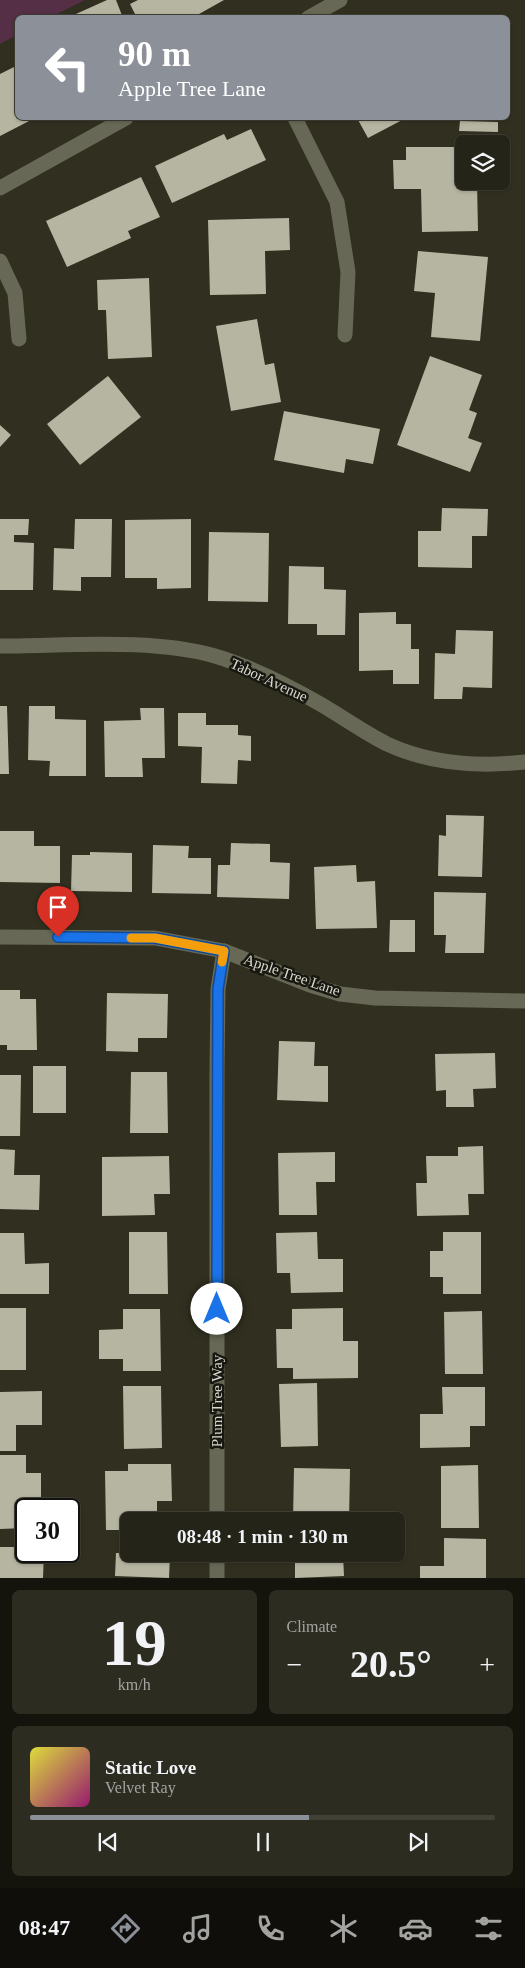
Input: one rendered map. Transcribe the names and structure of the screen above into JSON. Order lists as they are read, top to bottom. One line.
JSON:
{"streets":{"street":["Tabor Avenue","Apple Tree Lane","Plum Tree Way"]},"crossings":[["Apple Tree Lane","Plum Tree Way"]],"page":{"turn":["90 m","Apple Tree Lane"],"limit":"30","trip":"08:48 · 1 min · 130 m","tile":[["19","km/h"],"Climate"],"heat":["−","20.5°","+"],"song":["Static Love","Velvet Ray"],"tabs":"08:47"}}
